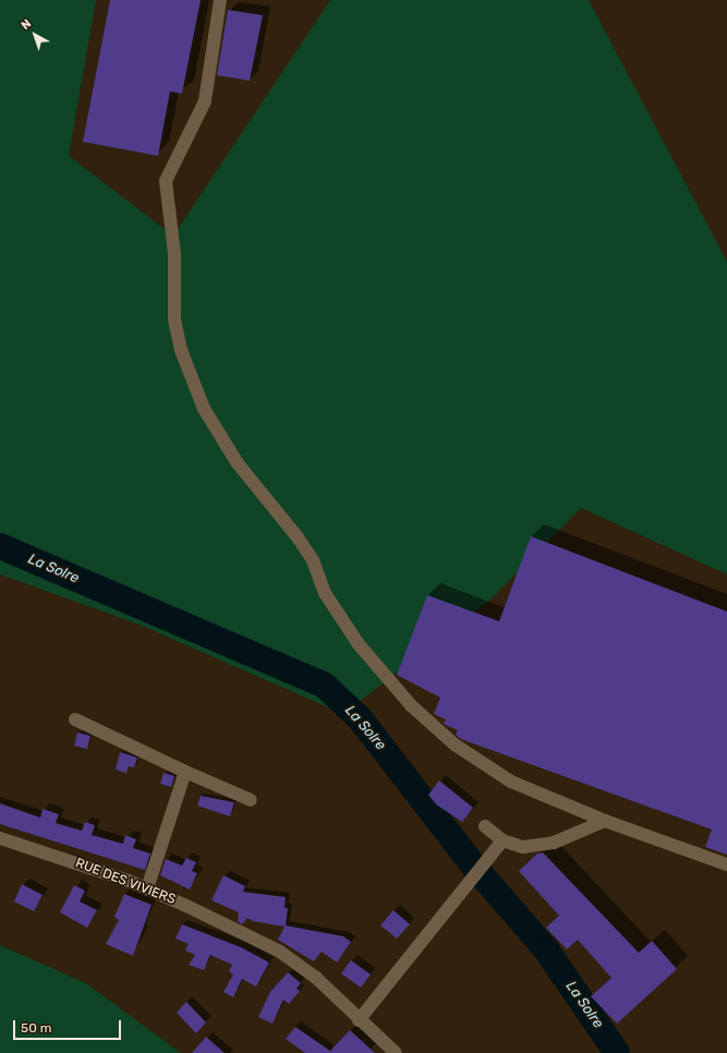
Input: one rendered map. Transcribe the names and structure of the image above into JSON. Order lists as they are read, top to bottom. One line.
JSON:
{"streets":{"street":["RUE DES VIVIERS"]},"water":["La Solre"],"scale_bar":"50 m","north":"top left"}
